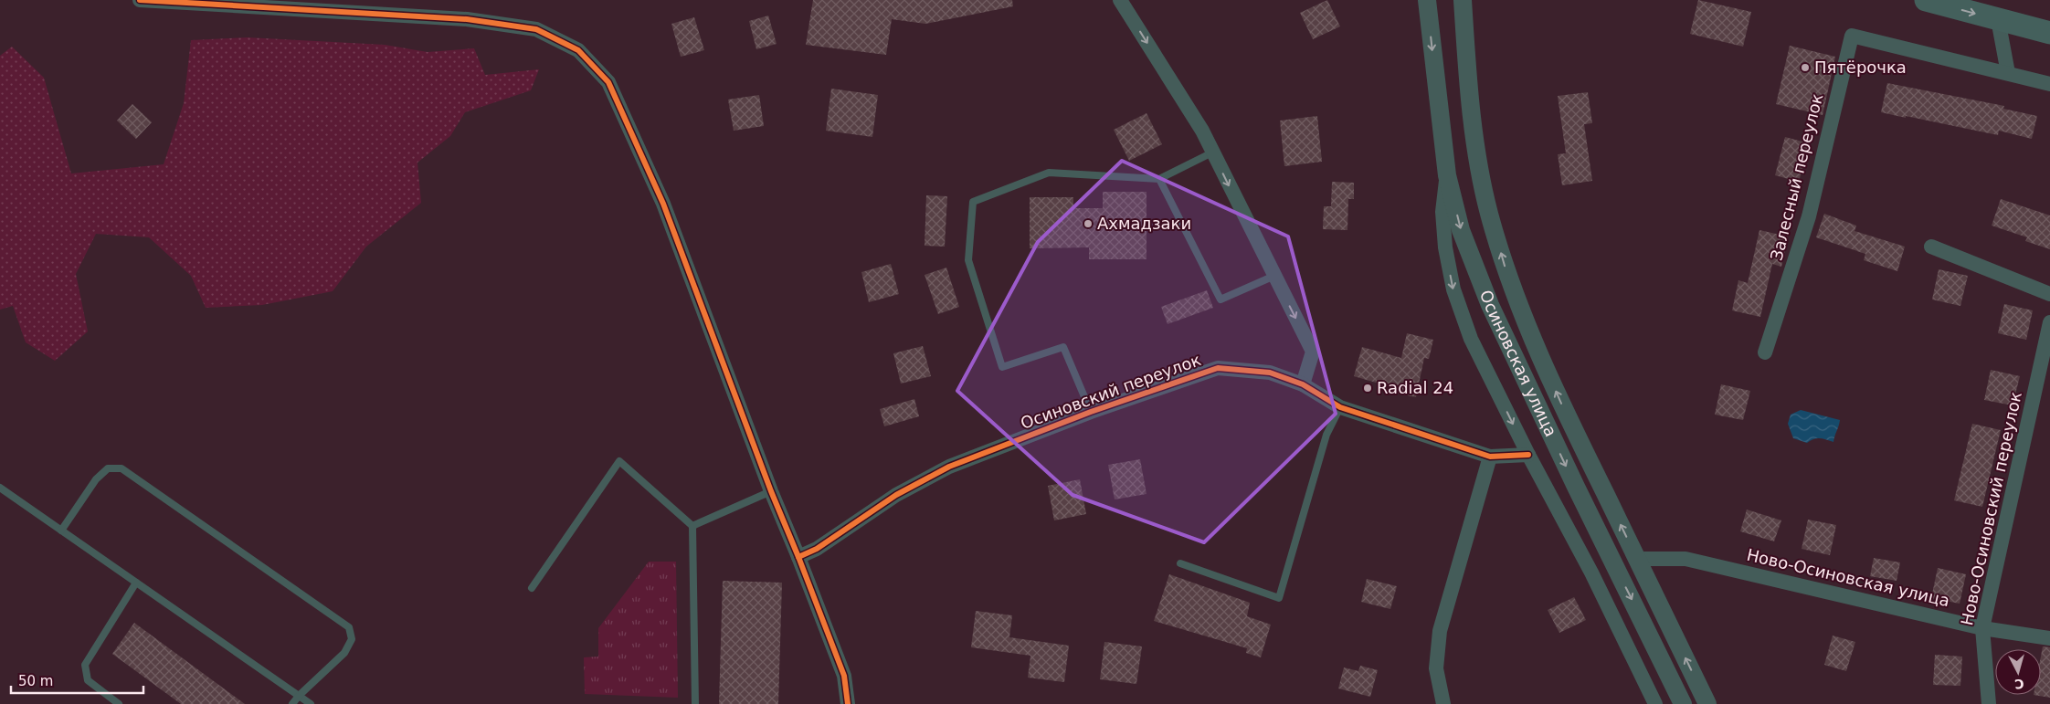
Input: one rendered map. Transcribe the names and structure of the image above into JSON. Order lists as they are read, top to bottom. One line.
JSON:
{"streets":{"street":["Залесный переулок","Осиновская улица","Осиновский переулок","Ново-Осиновский переулок","Ново-Осиновская улица"]},"crossings":[["Осиновская улица","Ново-Осиновская улица"],["Ново-Осиновский переулок","Ново-Осиновская улица"]],"places":["Пятёрочка","Ахмадзаки","Radial 24"],"scale_bar":"50 m","north":"bottom"}
